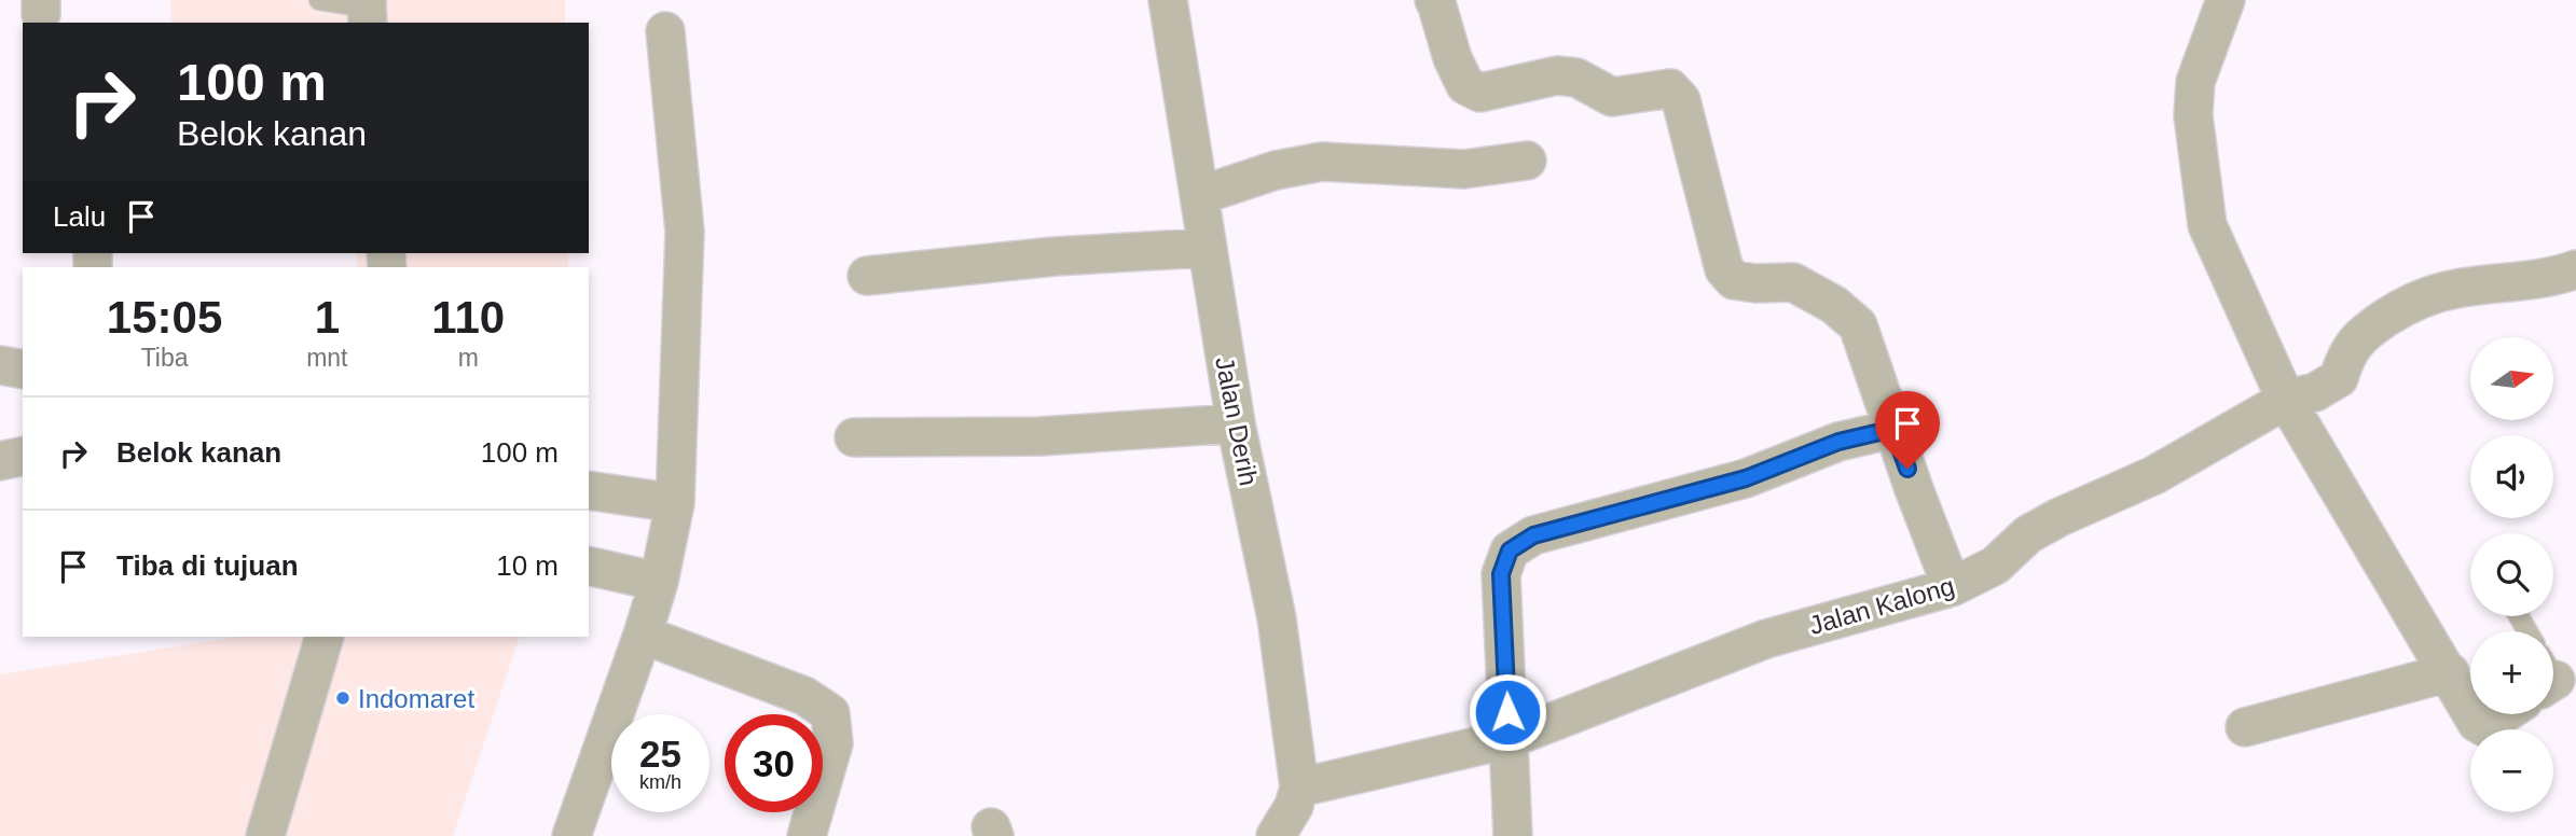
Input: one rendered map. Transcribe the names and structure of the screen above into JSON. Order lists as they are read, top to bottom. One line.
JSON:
{"streets":{"street":["Jalan Derih","Jalan Kalong"]},"crossings":[["Jalan Derih","Jalan Kalong"]],"places":["Indomaret"],"north":"right","page":{"turn":["100 m","Belok kanan"],"then":"Lalu","eta":["15:05","Tiba","1","mnt","110","m"],"map_buttons":["+","−"],"list":[{"name":"Belok kanan","value":"100 m"},{"name":"Tiba di tujuan","value":"10 m"}],"speed":"25 km/h","limit":"30"}}
